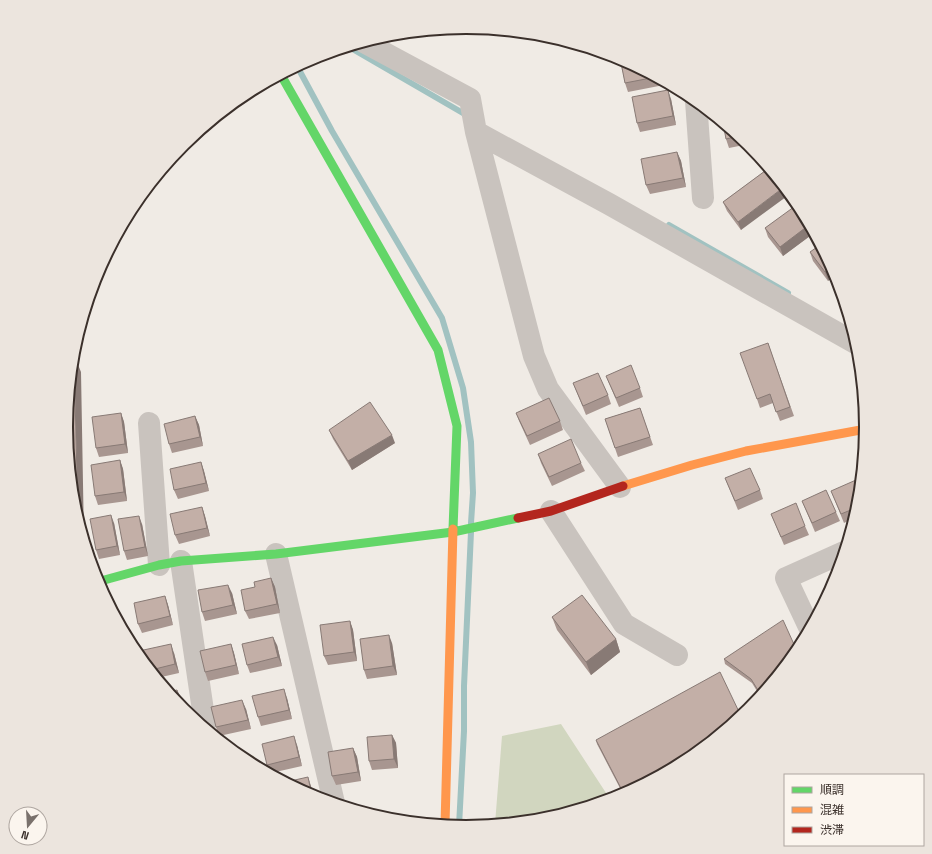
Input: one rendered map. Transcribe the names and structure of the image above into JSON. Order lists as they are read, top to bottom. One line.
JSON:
{"legend":["順調","混雑","渋滞"],"north":"bottom"}
